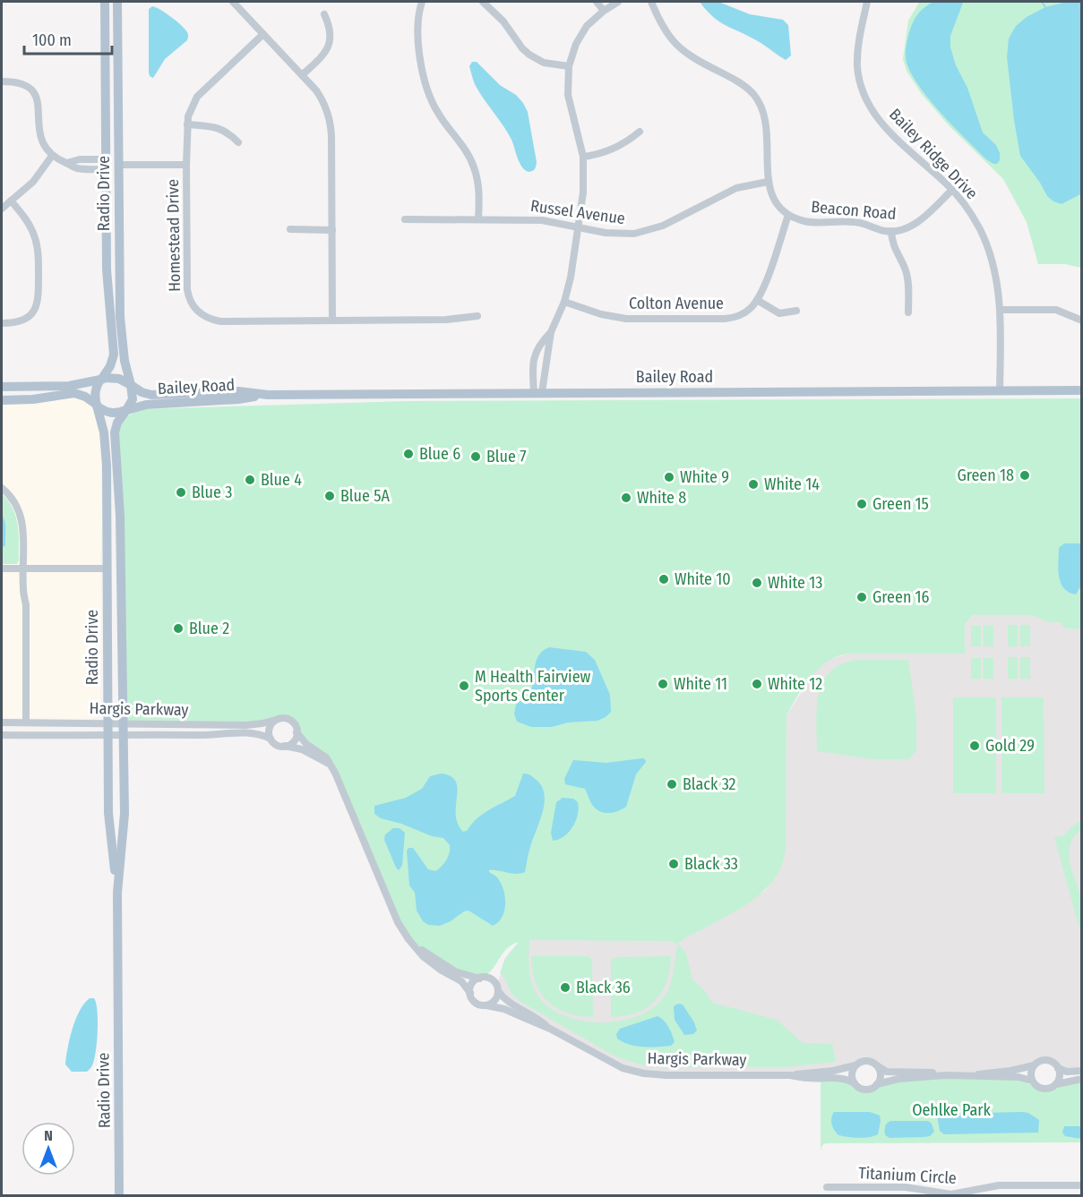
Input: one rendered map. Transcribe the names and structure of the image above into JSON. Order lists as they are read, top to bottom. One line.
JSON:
{"streets":{"main road":["Radio Drive","Bailey Road"],"street":["Bailey Ridge Drive","Beacon Road","Russel Avenue","Homestead Drive","Colton Avenue","Hargis Parkway","Titanium Circle"]},"crossings":[["Bailey Ridge Drive","Beacon Road"],["Bailey Ridge Drive","Bailey Road"],["Radio Drive","Bailey Road"],["Radio Drive","Hargis Parkway"],["Beacon Road","Russel Avenue"]],"parks":["Oehlke Park"],"places":["Blue 6","Blue 7","Green 18","White 9","Blue 4","White 14","Blue 3","Blue 5A","White 8","Green 15","White 10","White 13","Green 16","Blue 2","White 11","White 12","M Health Fairview Sports Center","Gold 29","Black 32","Black 33","Black 36"],"scale_bar":"100 m","north":"top"}
